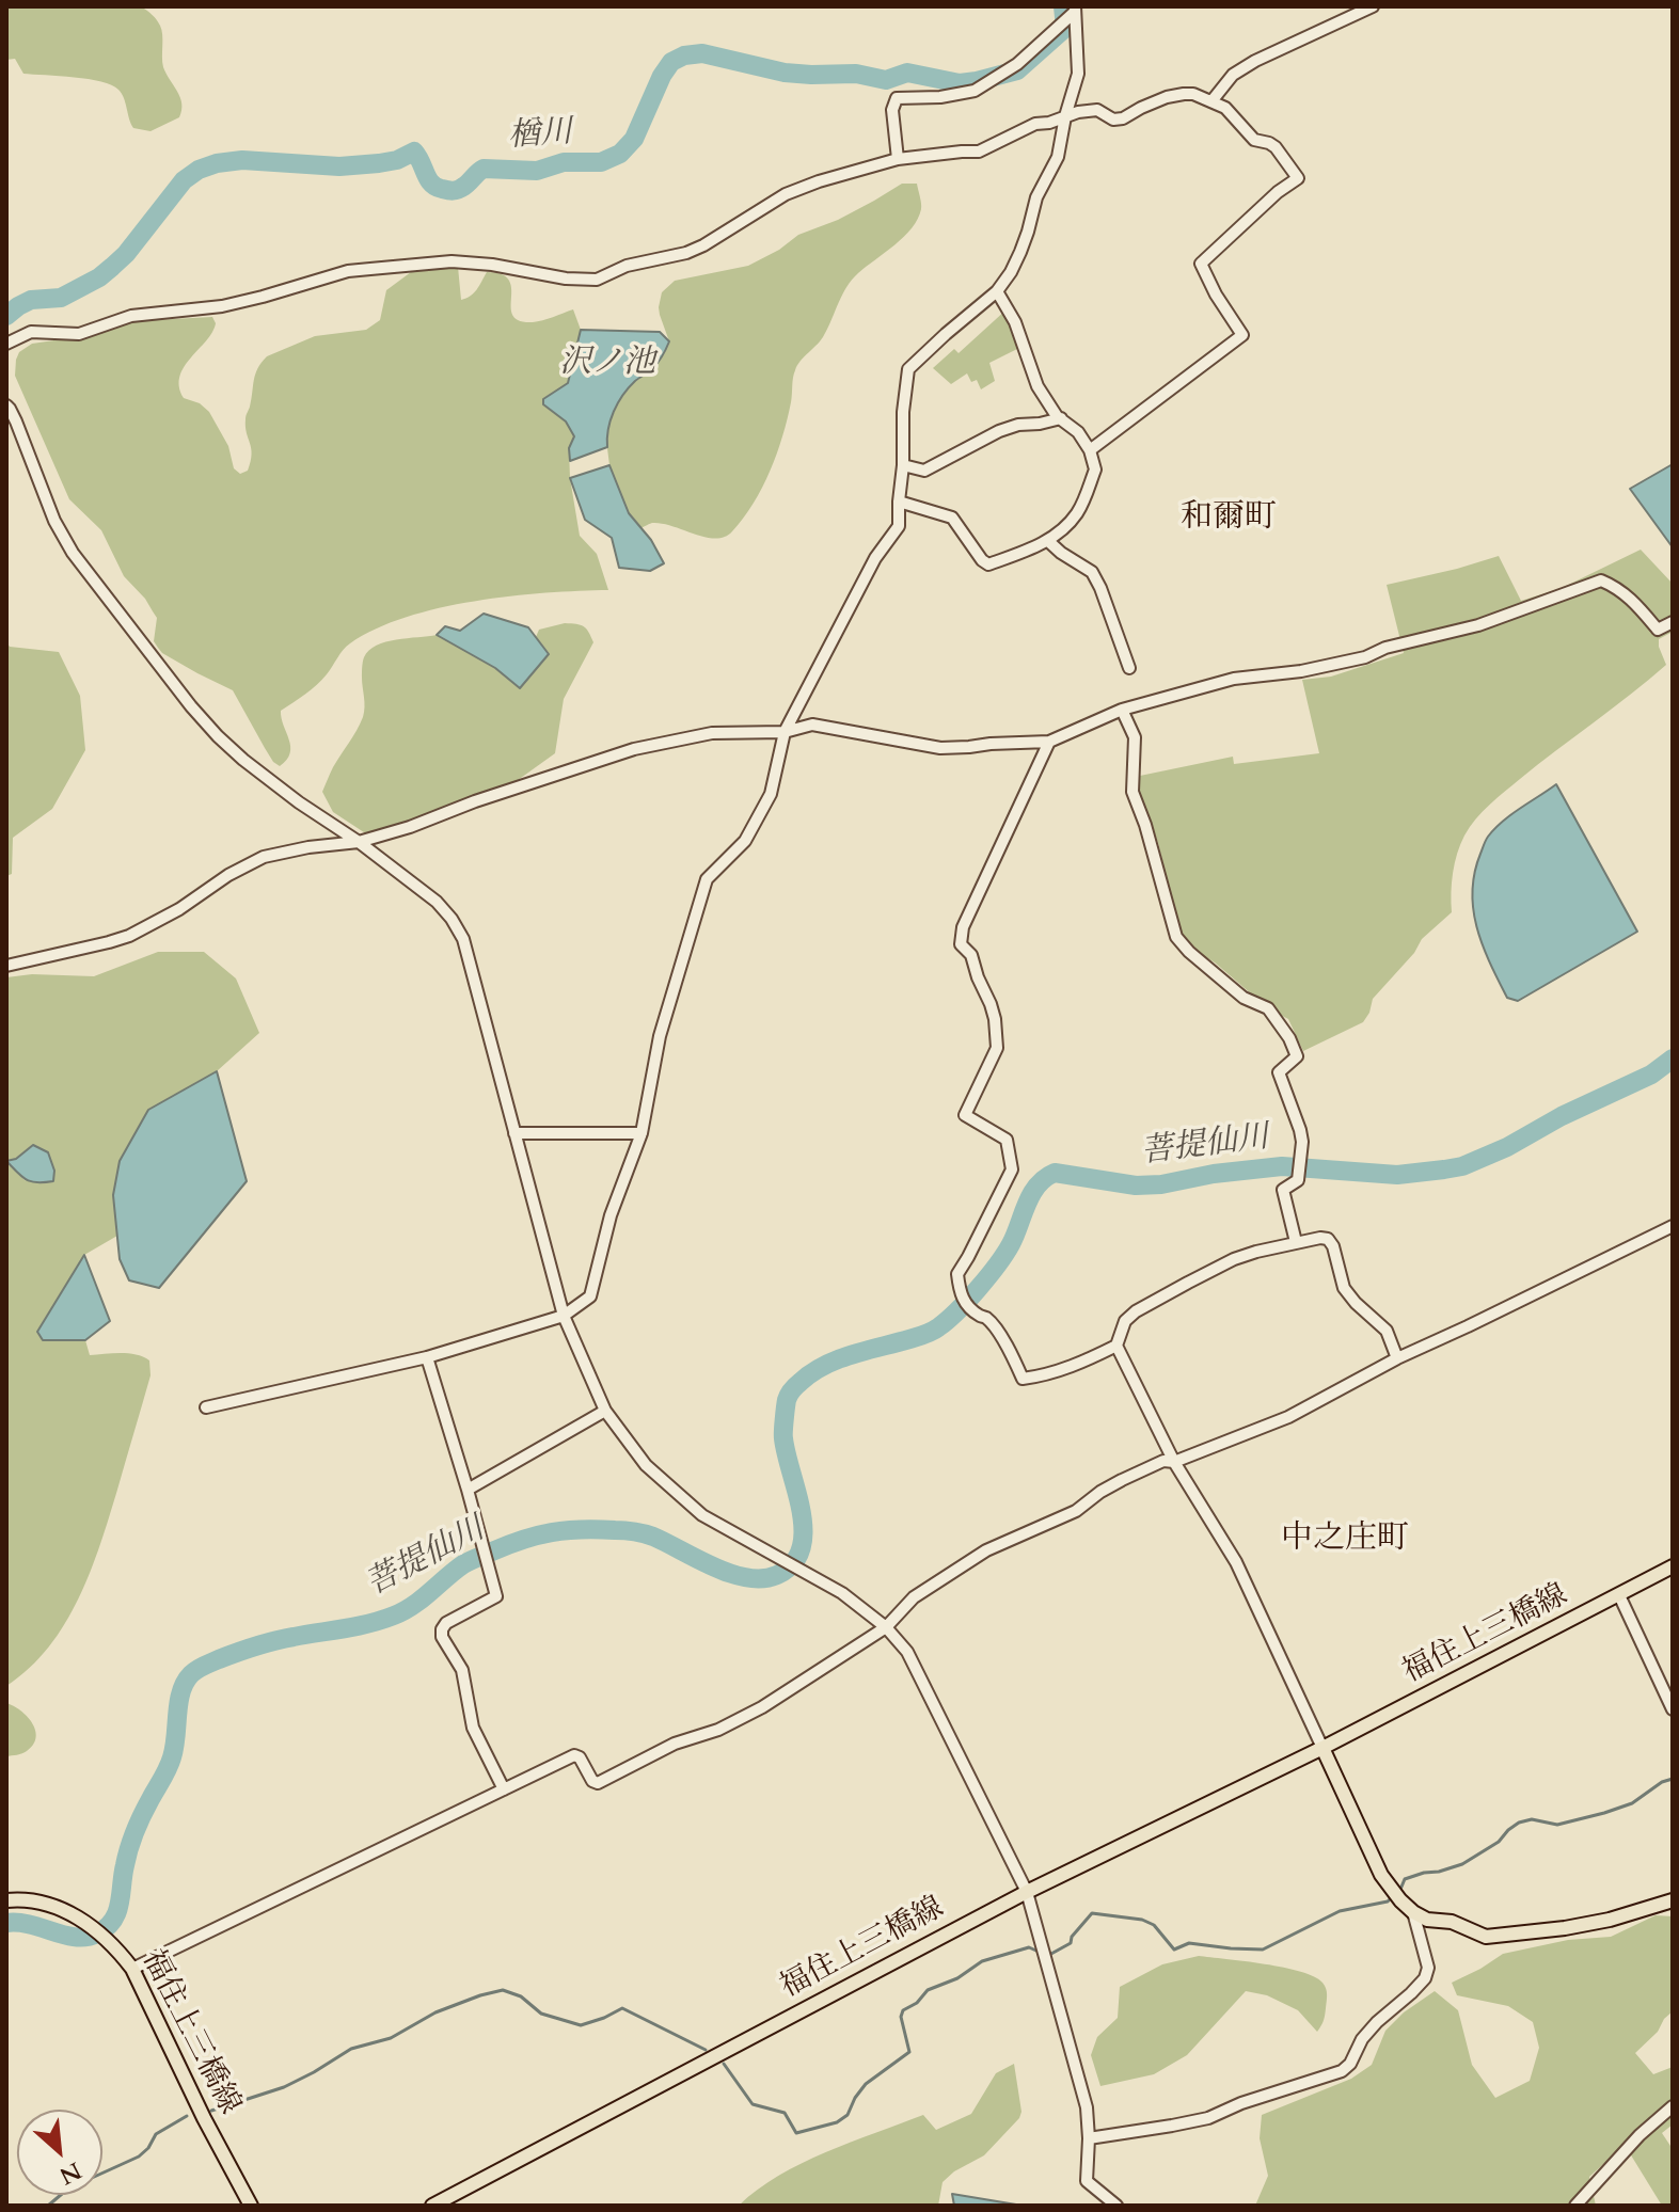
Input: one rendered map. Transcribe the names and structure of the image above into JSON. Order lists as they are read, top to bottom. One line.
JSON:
{"streets":{"main road":["福住上三橋線"]},"districts":["和爾町","中之庄町"],"water":["楢川","沢ノ池","菩提仙川"],"north":"bottom right"}
